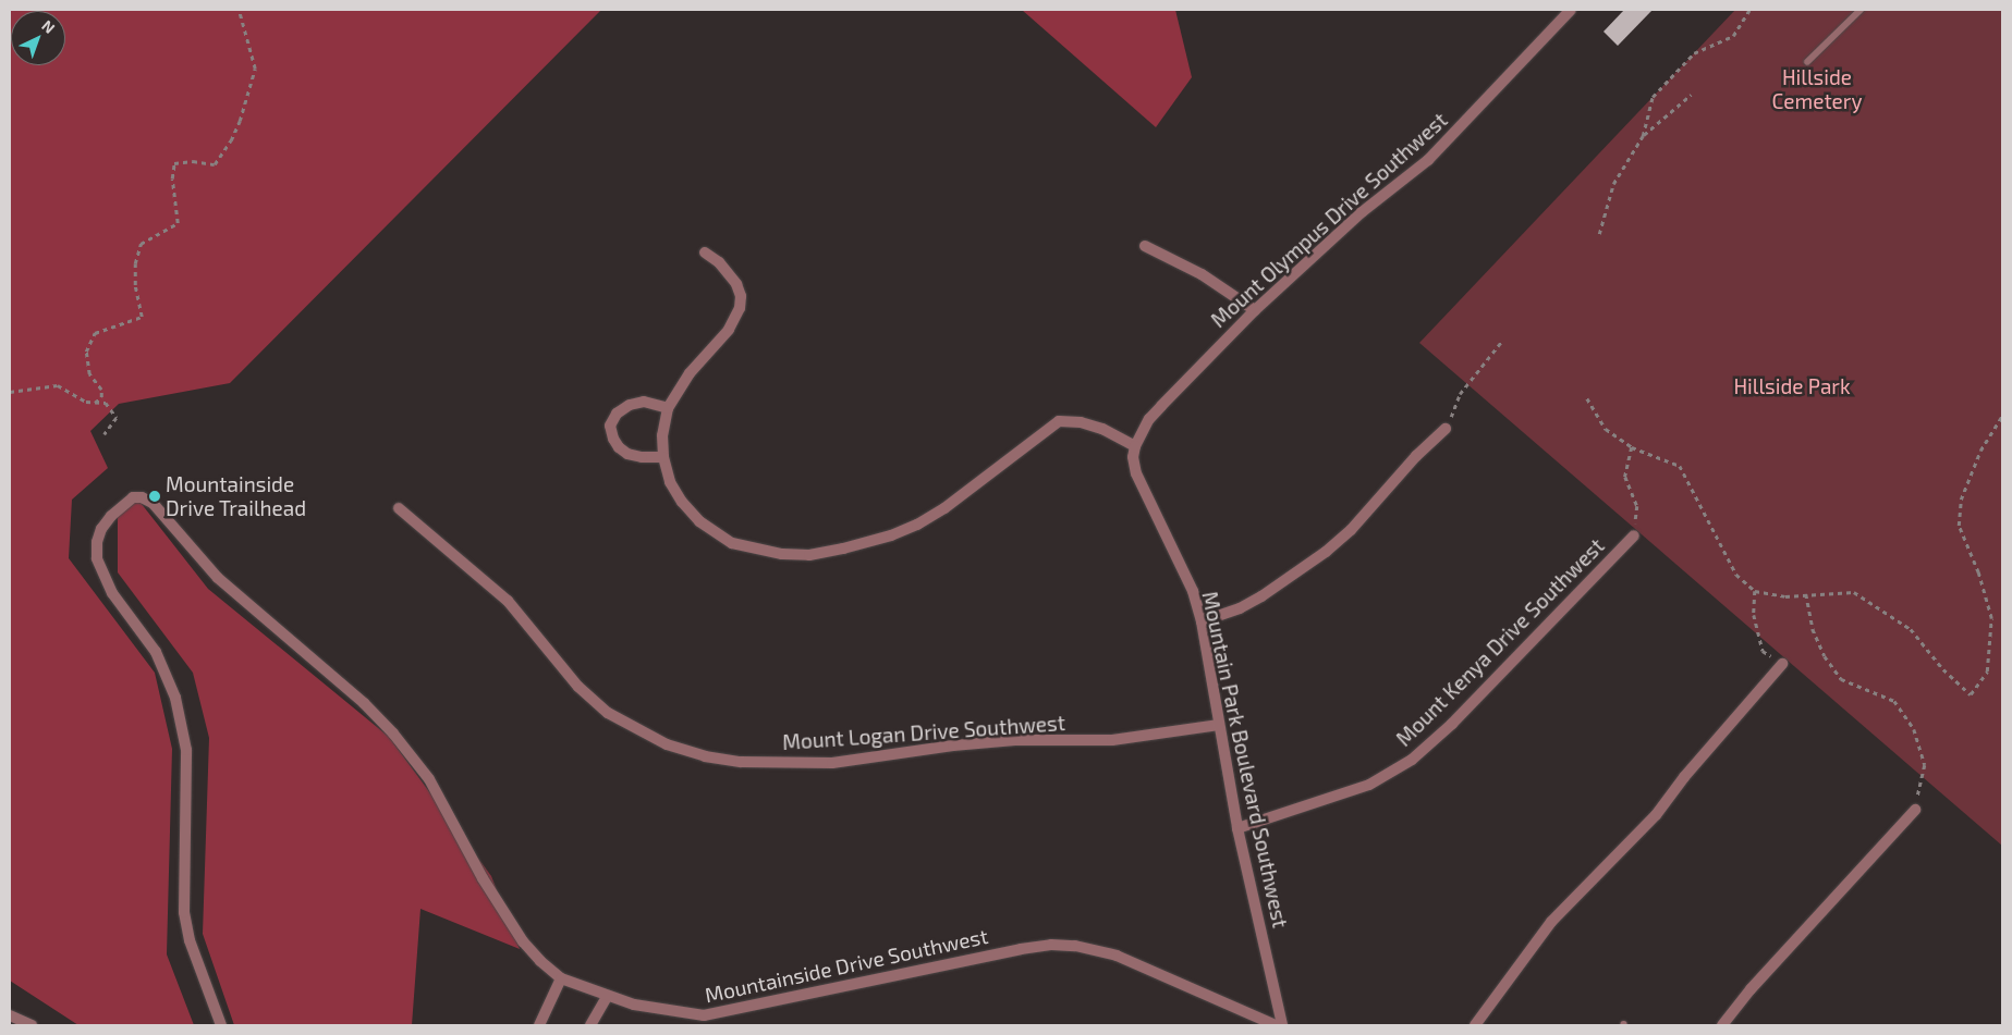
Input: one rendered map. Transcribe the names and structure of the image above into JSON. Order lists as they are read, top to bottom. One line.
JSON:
{"streets":{"street":["Mount Olympus Drive Southwest","Mount Kenya Drive Southwest","Mount Logan Drive Southwest","Mountain Park Boulevard Southwest","Mountainside Drive Southwest"]},"crossings":[["Mount Olympus Drive Southwest","Mountain Park Boulevard Southwest"],["Mount Kenya Drive Southwest","Mountain Park Boulevard Southwest"],["Mount Logan Drive Southwest","Mountain Park Boulevard Southwest"]],"parks":["Hillside Cemetery","Hillside Park"],"places":["Mountainside Drive Trailhead"],"north":"top right"}
